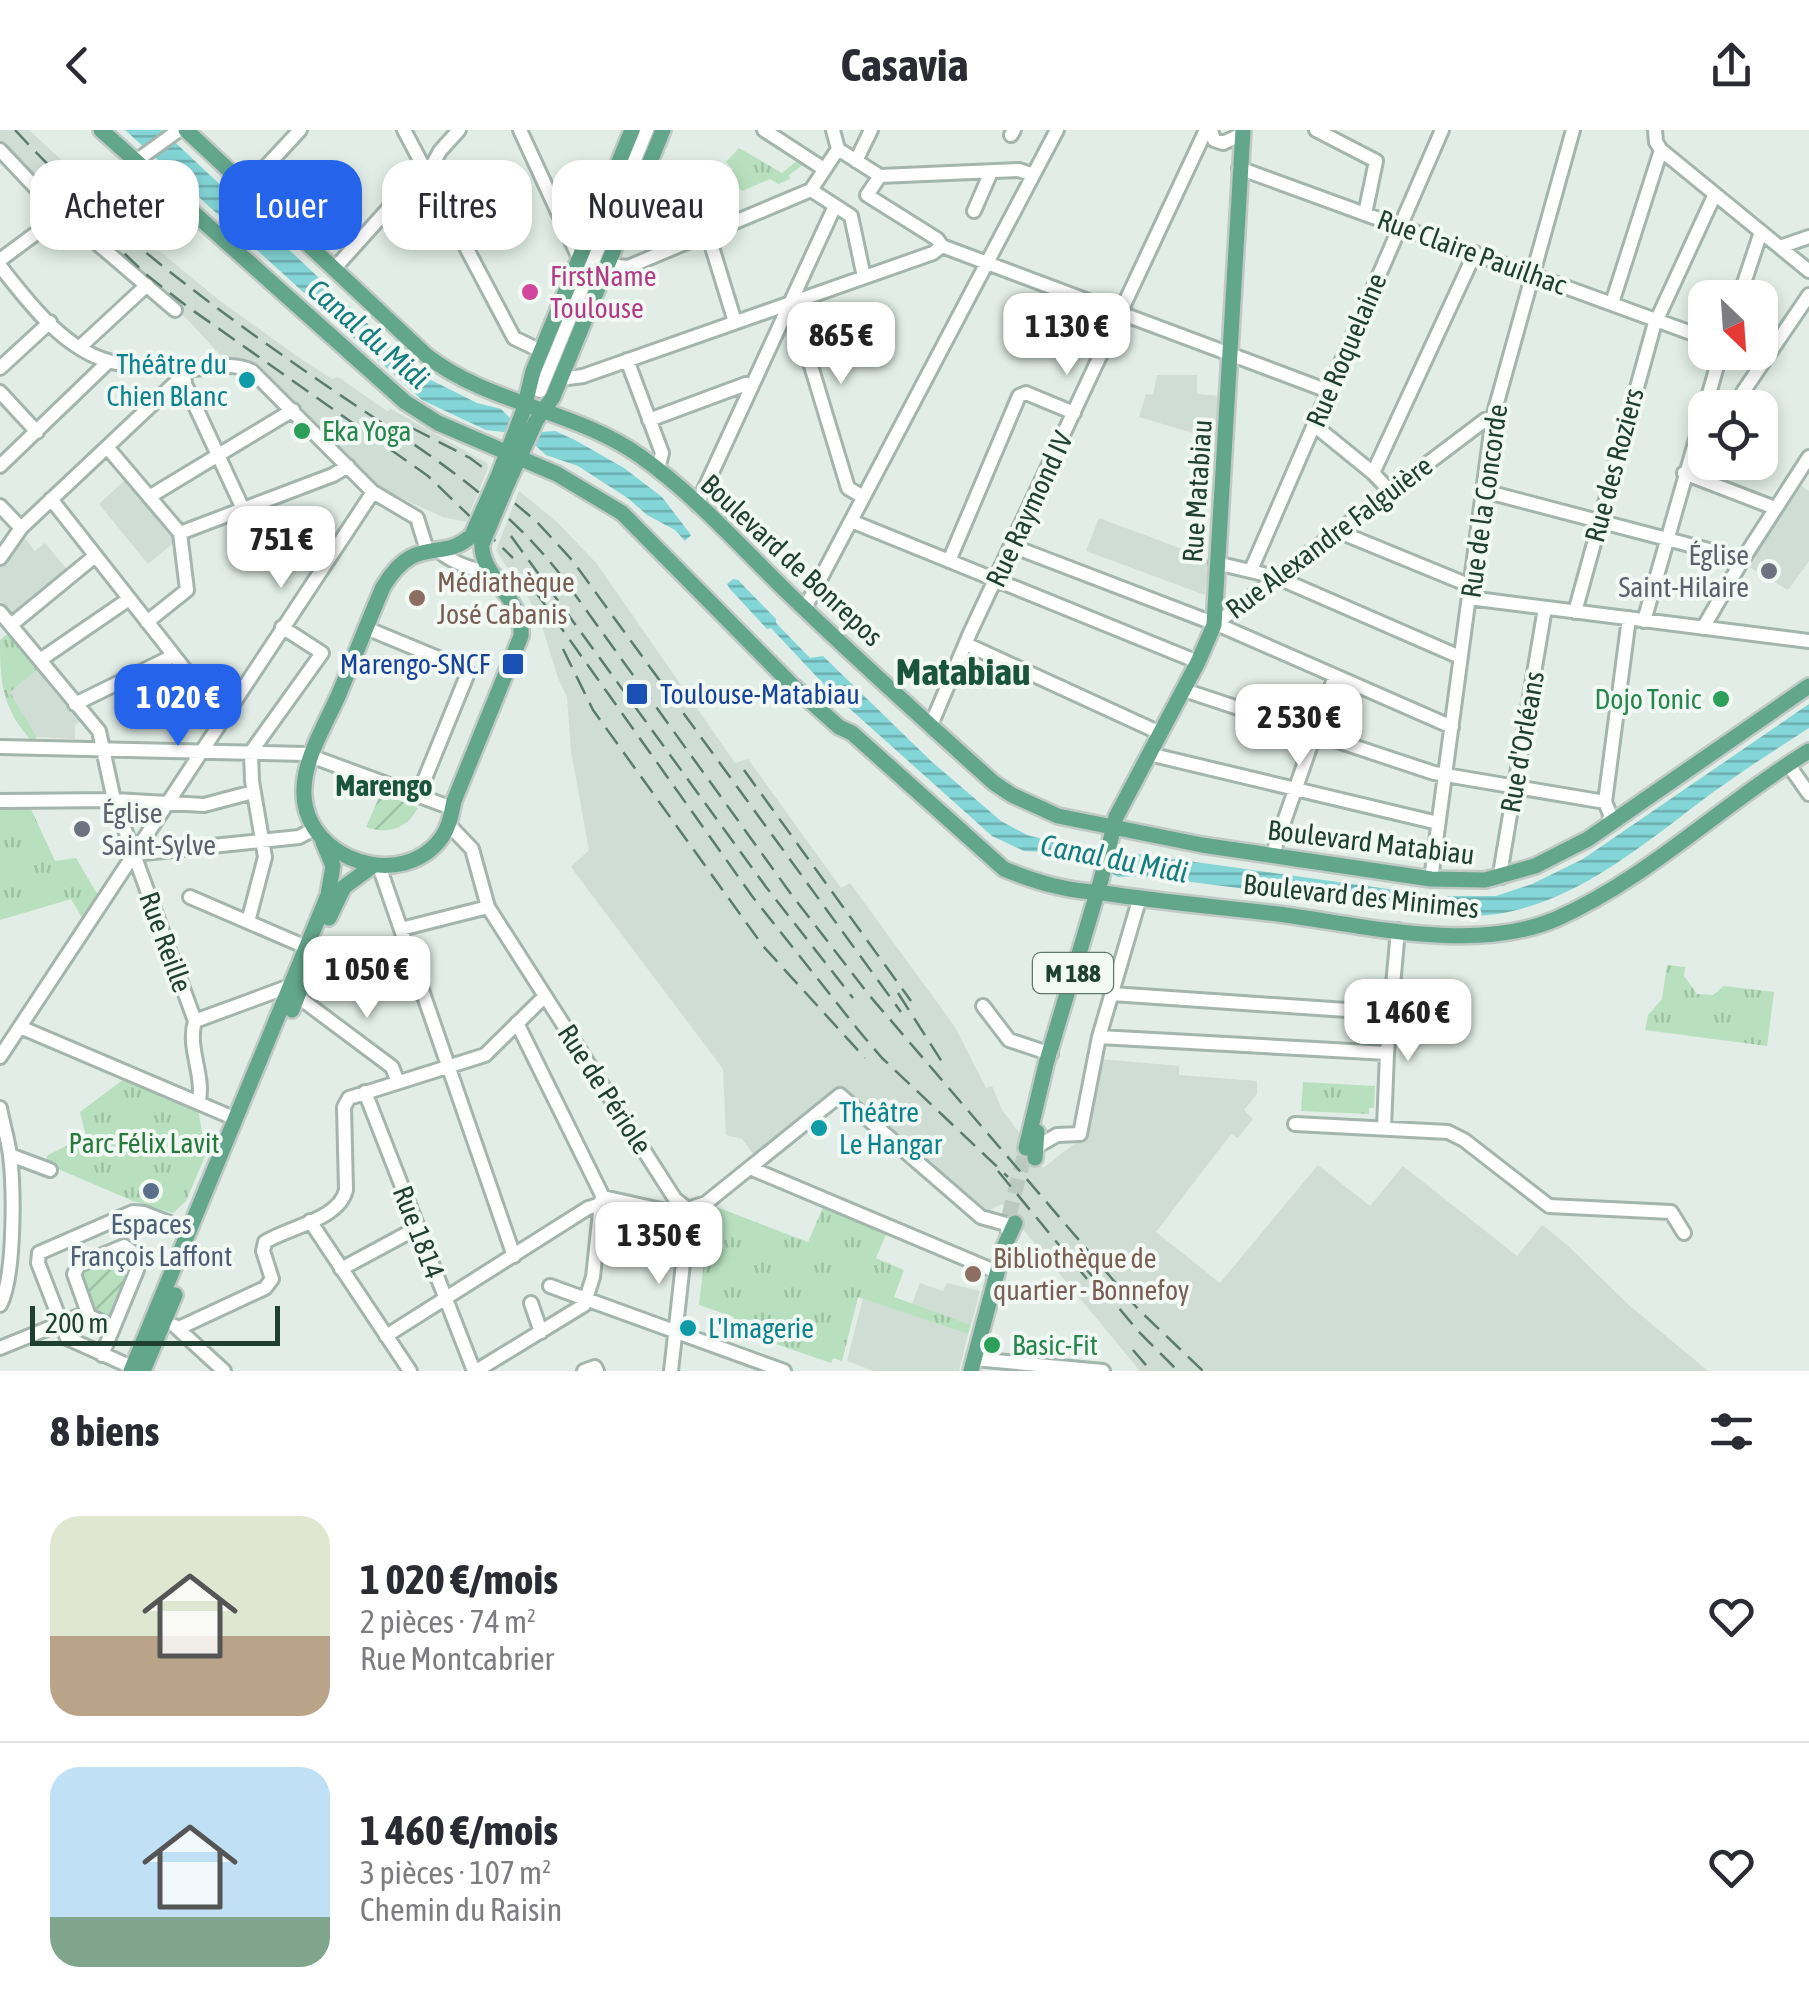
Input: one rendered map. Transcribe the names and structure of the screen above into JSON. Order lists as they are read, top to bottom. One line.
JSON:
{"streets":{"main road":["Rue Matabiau","Boulevard de Bonrepos","Boulevard Matabiau","Boulevard des Minimes","M 188"],"street":["Rue Claire Pauilhac","Rue Roquelaine","Rue des Roziers","Rue de la Concorde","Rue Raymond IV","Rue Alexandre Falguière","Rue d'Orléans","Rue Reille","Rue de Périole","Rue 1814"]},"crossings":[["Rue Claire Pauilhac","Rue Roquelaine"],["Rue Claire Pauilhac","Rue des Roziers"],["Rue Claire Pauilhac","Rue Matabiau"],["Rue Claire Pauilhac","Rue de la Concorde"],["Rue Matabiau","Rue Alexandre Falguière"],["Rue Matabiau","Boulevard de Bonrepos"],["Rue Matabiau","Boulevard Matabiau"],["Rue Matabiau","Boulevard des Minimes"],["Rue Matabiau","M 188"],["Rue de la Concorde","Rue Alexandre Falguière"],["Rue de la Concorde","Boulevard Matabiau"],["Rue Raymond IV","Boulevard de Bonrepos"],["Boulevard de Bonrepos","Boulevard Matabiau"],["Rue d'Orléans","Boulevard Matabiau"],["Boulevard des Minimes","M 188"]],"districts":["Matabiau","Marengo"],"water":["Canal du Midi"],"parks":["Parc Félix Lavit"],"places":{"other":["FirstName Toulouse","Théâtre du Chien Blanc","Eka Yoga","Église Saint-Hilaire","Médiathèque José Cabanis","Dojo Tonic","Église Saint-Sylve","Théâtre Le Hangar","Espaces François Laffont","Bibliothèque de quartier - Bonnefoy","L'Imagerie","Basic-Fit"],"transit":["Marengo-SNCF","Toulouse-Matabiau"]},"scale_bar":"200 m","north":"bottom right","page":{"header":"Casavia","chip":["Acheter","Louer","Filtres","Nouveau"],"price":["1 130 €","865 €","751 €","1 020 €","2 530 €","1 050 €","1 460 €","1 350 €"],"scale":"200 m","heading":"8 biens","list":[{"name":"1 020 €/mois","note":"2 pièces · 74 m² · Rue Montcabrier"},{"name":"1 460 €/mois","note":"3 pièces · 107 m² · Chemin du Raisin"}]}}
